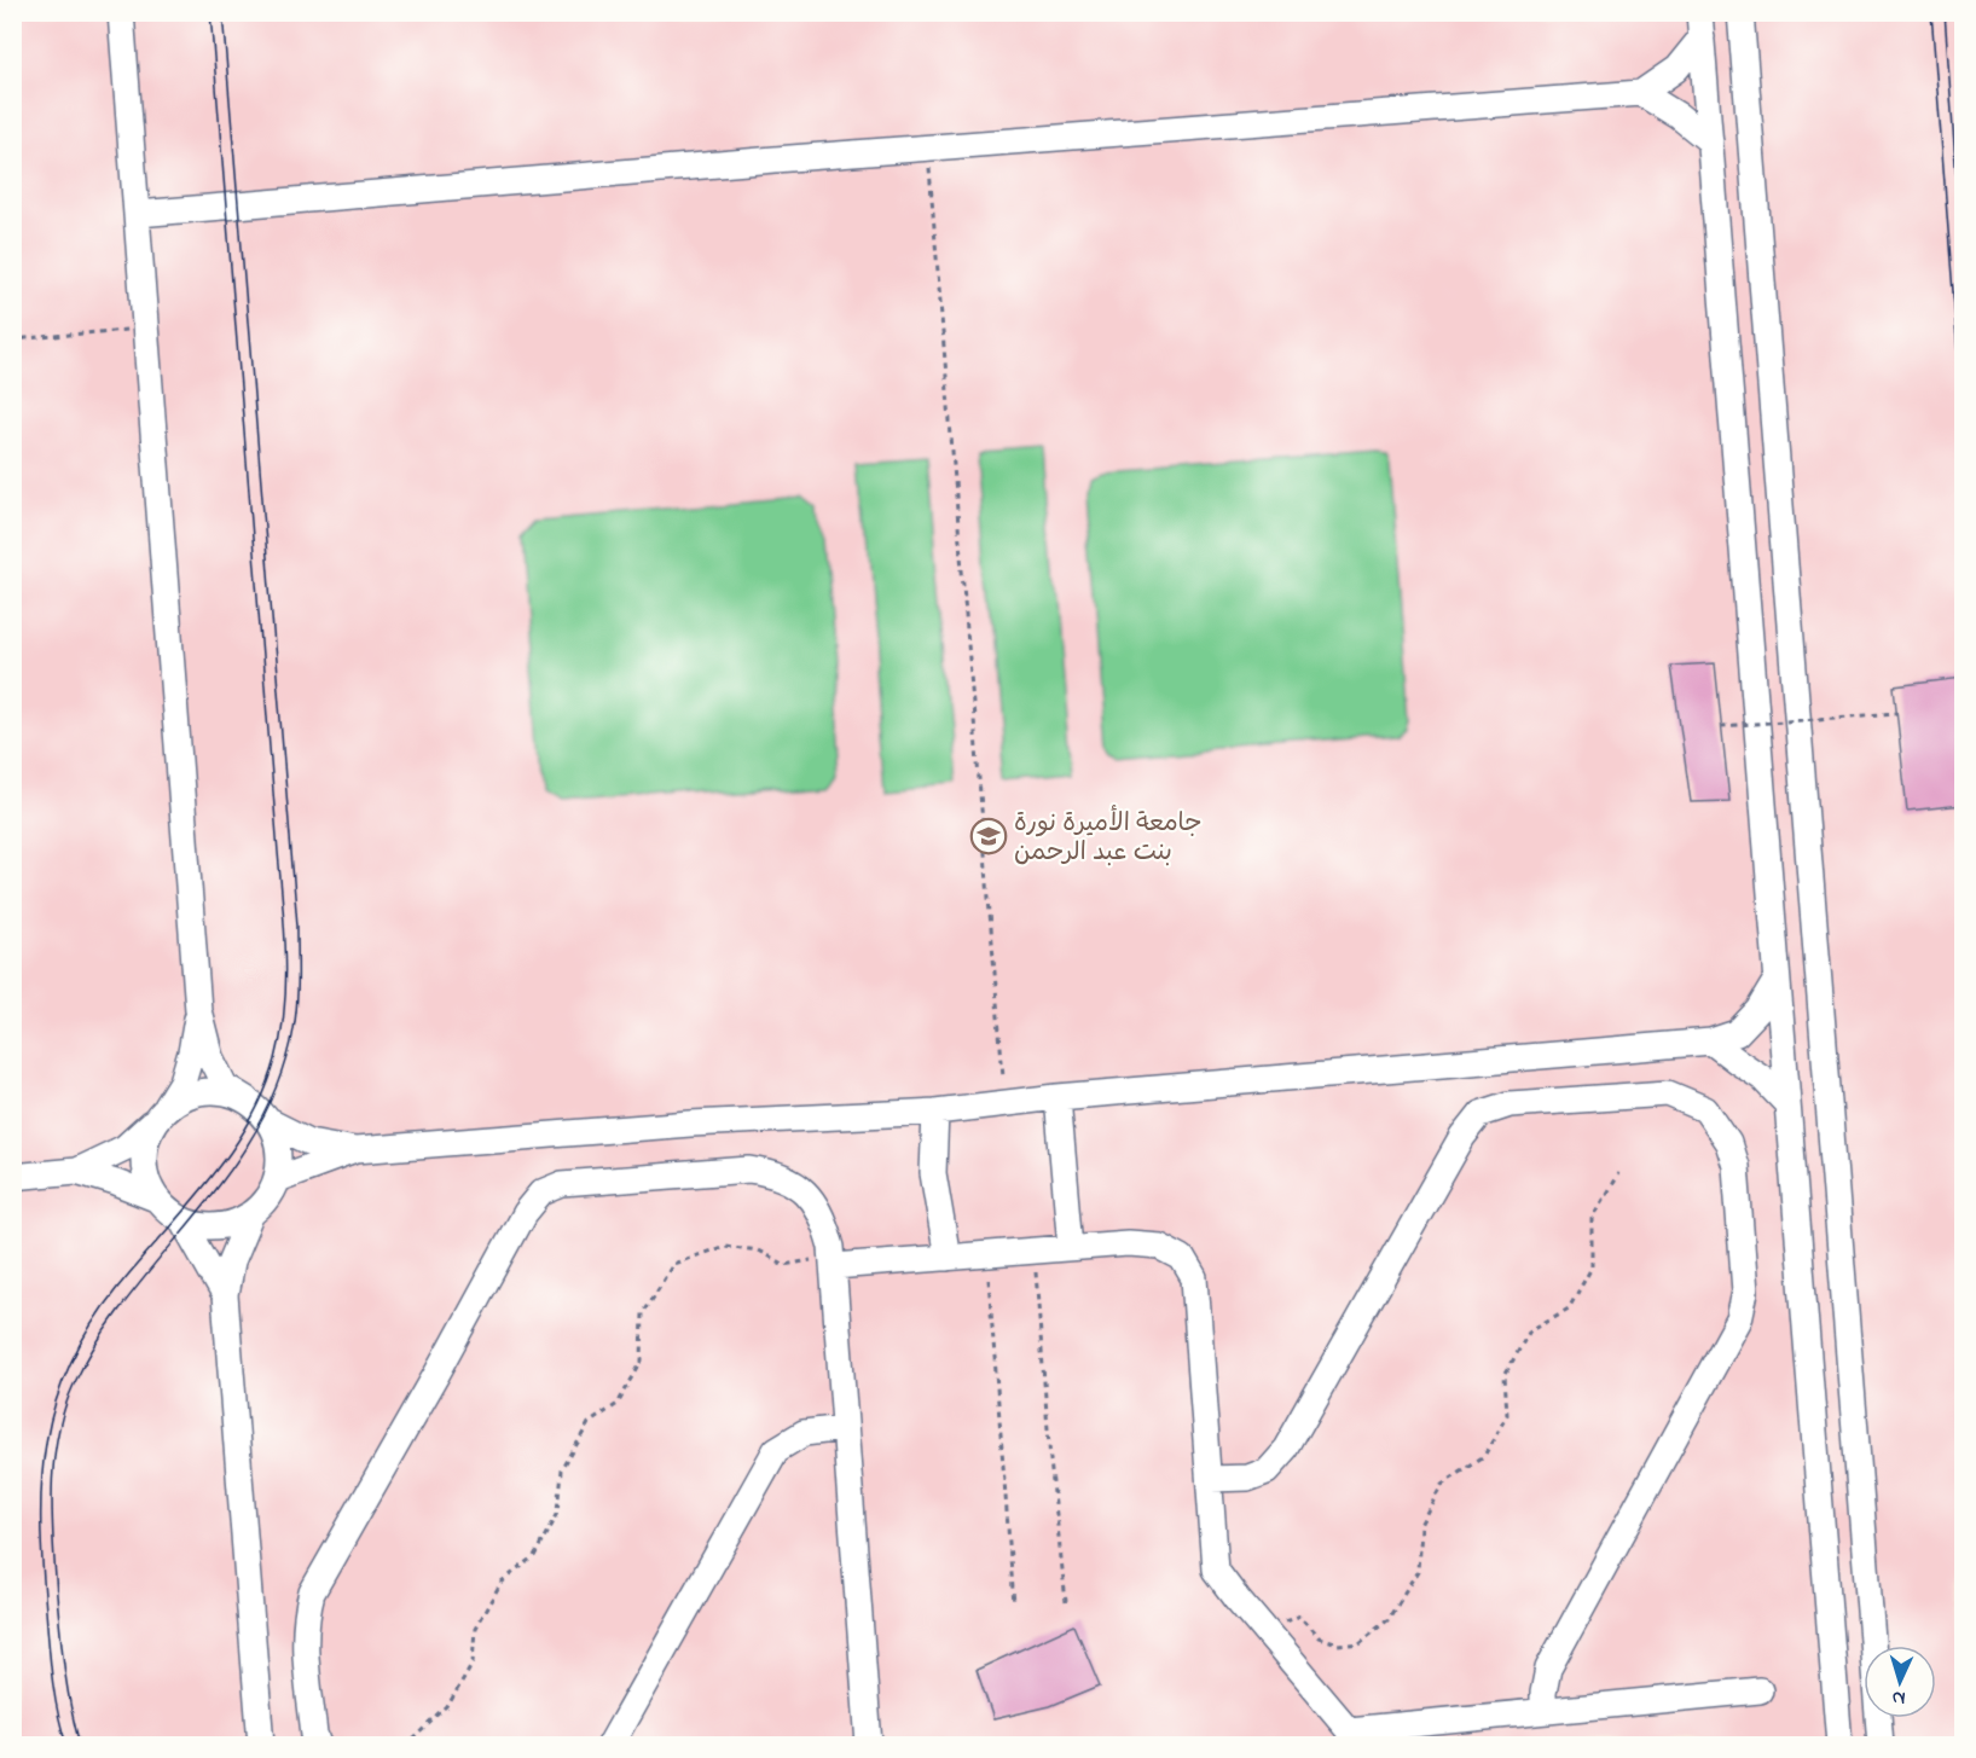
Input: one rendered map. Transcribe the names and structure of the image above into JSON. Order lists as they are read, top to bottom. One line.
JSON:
{"places":{"school or university":["جامعة الأميرة نورة بنت عبد الرحمن"]},"north":"bottom"}
